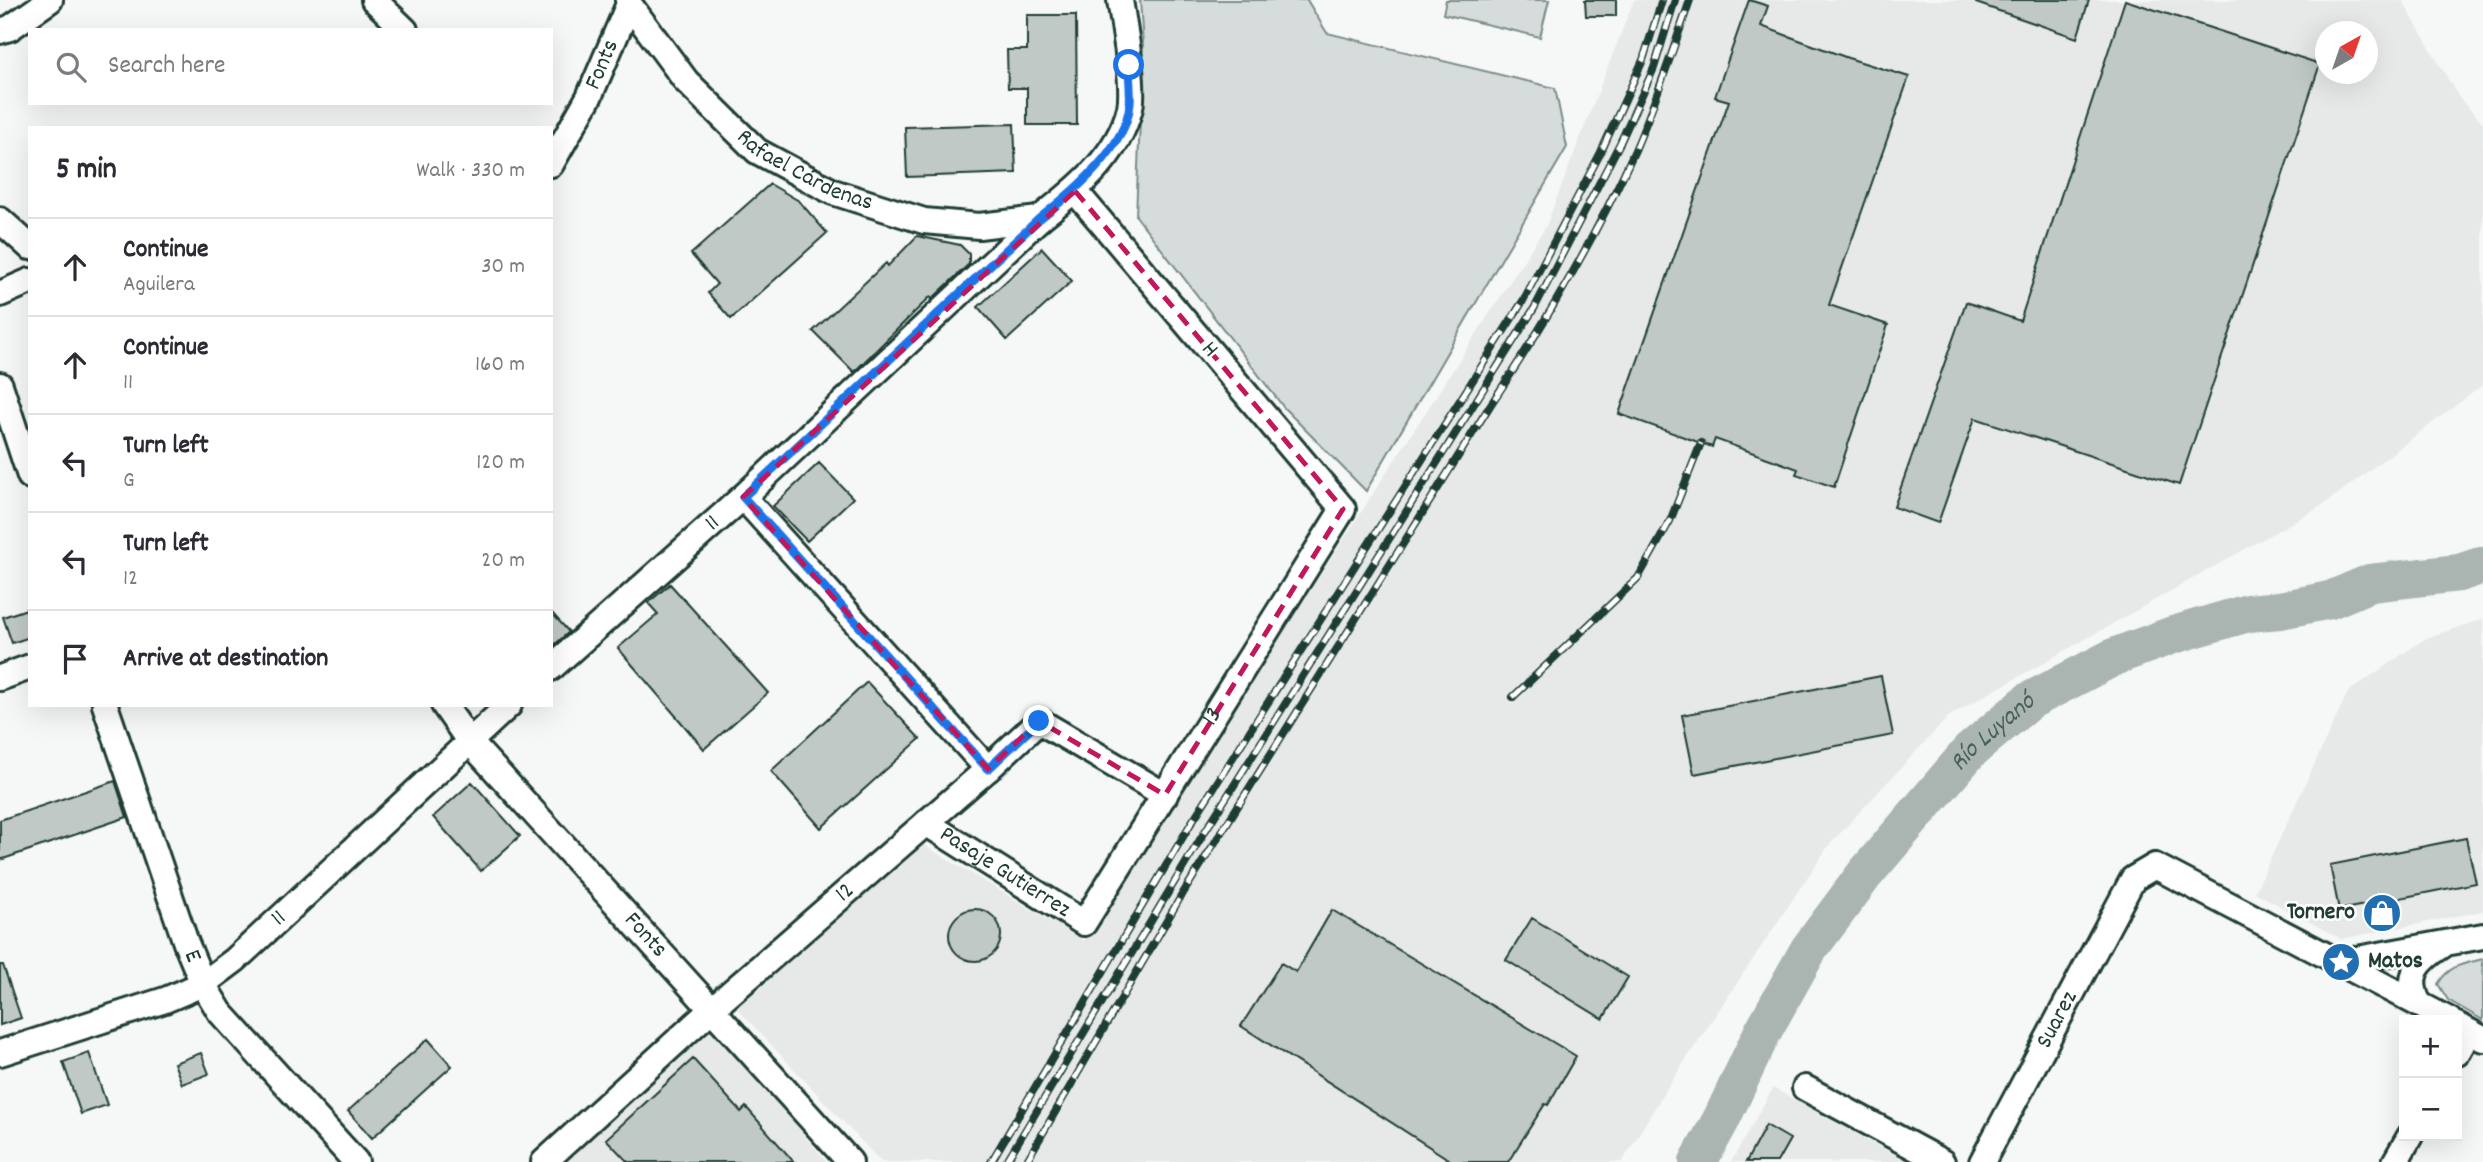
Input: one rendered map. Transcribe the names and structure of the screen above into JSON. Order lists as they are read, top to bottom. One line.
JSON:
{"streets":{"street":["Fonts","Rafael Cárdenas","H","11","13","Pasaje Gutierrez","12","E","Suarez"]},"crossings":[["Fonts","Rafael Cárdenas"],["Fonts","11"],["Fonts","12"],["Rafael Cárdenas","11"],["H","11"],["H","13"],["11","E"],["13","Pasaje Gutierrez"],["13","12"],["Pasaje Gutierrez","12"]],"water":["Río Luyanó"],"places":{"shop":["Tornero"],"place":["Matos"]},"north":"top right","page":{"search":"Search here","heading":["5 min","Walk · 330 m"],"list":[["Continue","Aguilera","30 m"],["Continue","11","160 m"],["Turn left","G","120 m"],["Turn left","12","20 m"],"Arrive at destination"],"map_buttons":["+","−"]}}
